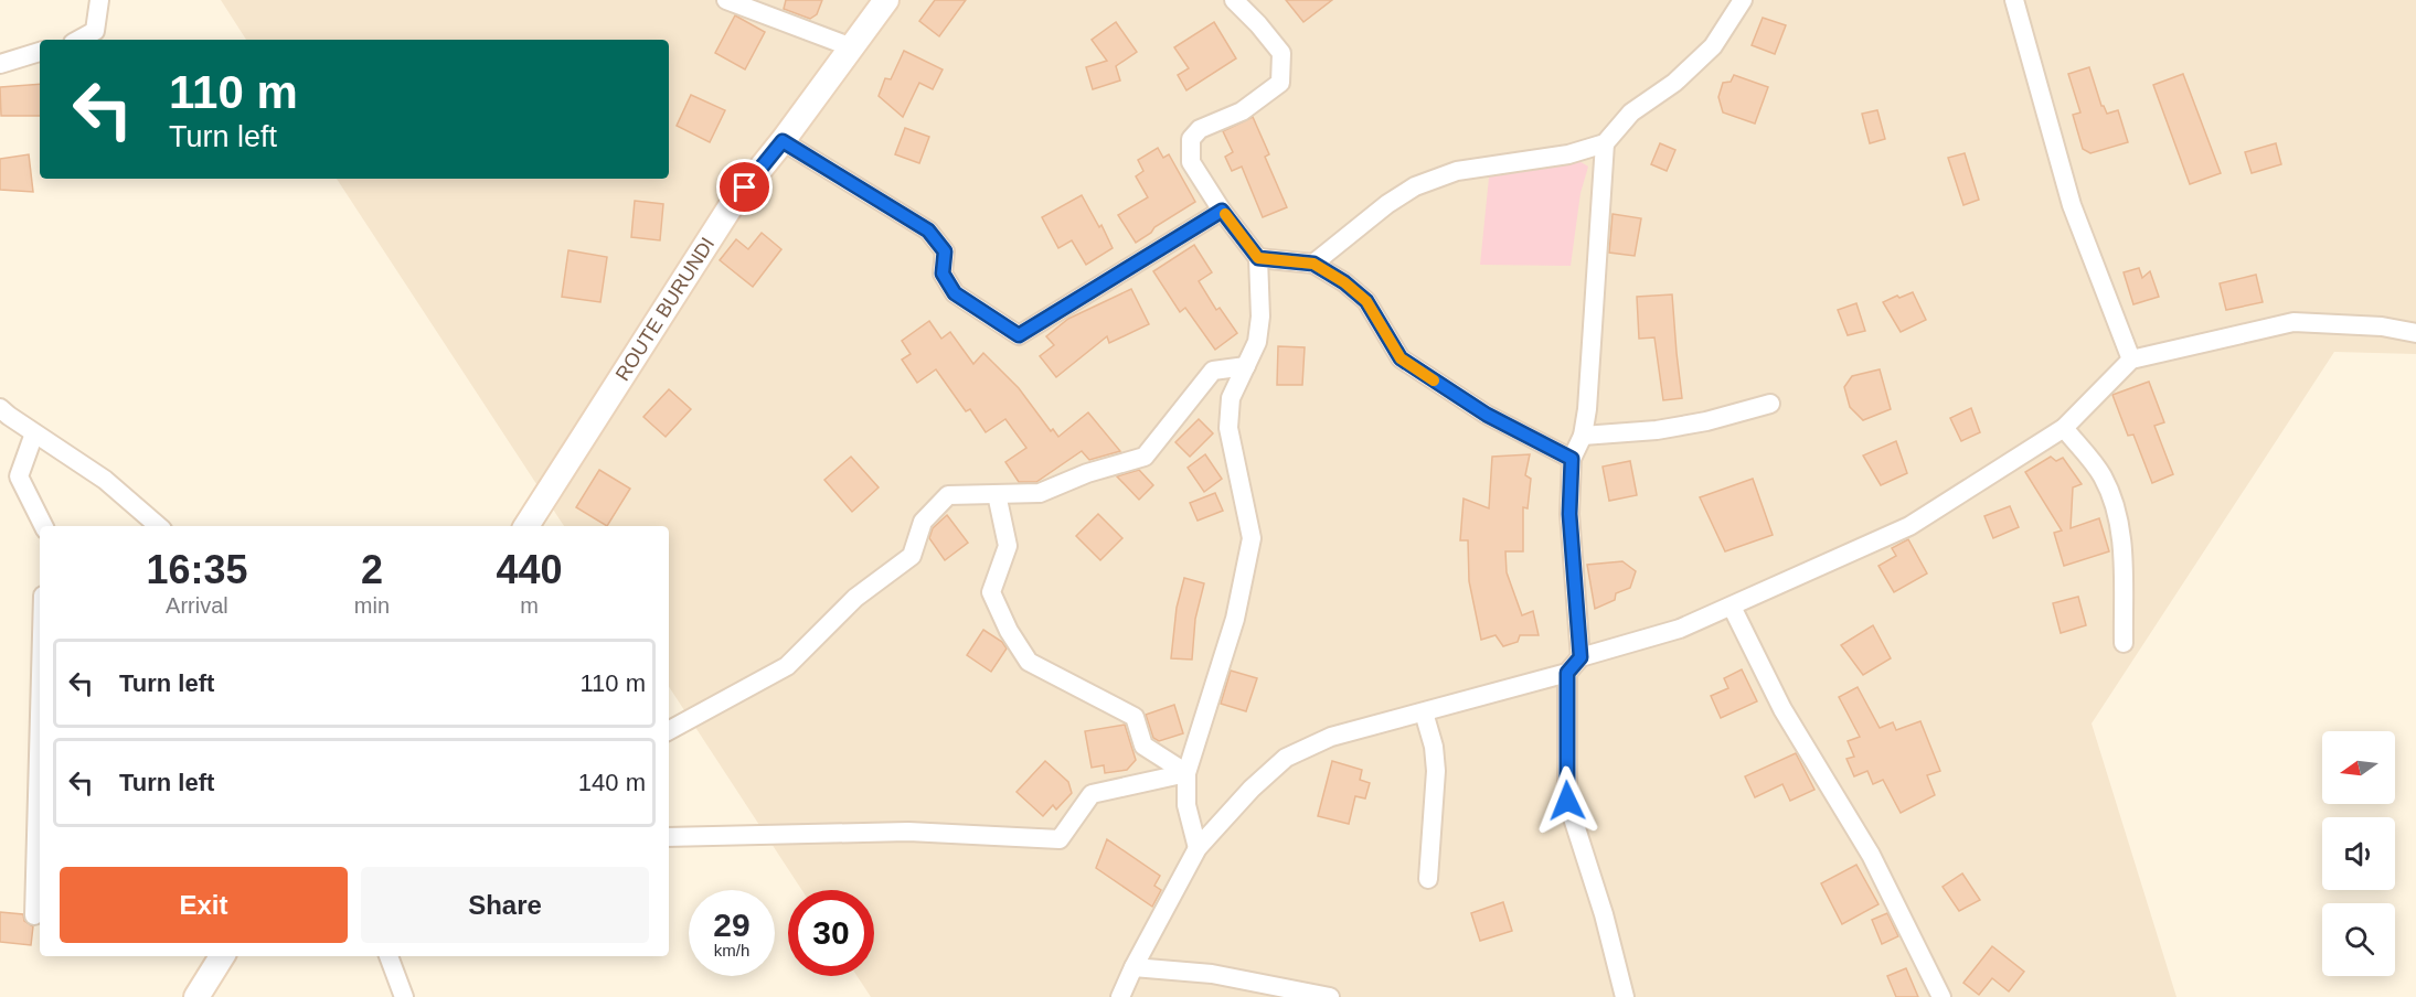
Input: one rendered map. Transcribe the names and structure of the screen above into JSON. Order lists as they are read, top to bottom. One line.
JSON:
{"streets":{"main road":["ROUTE BURUNDI"]},"north":"left","page":{"turn":["110 m","Turn left"],"eta":["16:35","Arrival","2","min","440","m"],"list":[{"name":"Turn left","value":"110 m"},{"name":"Turn left","value":"140 m"}],"buttons":["Exit","Share"],"speed":"29 km/h","limit":"30"}}
